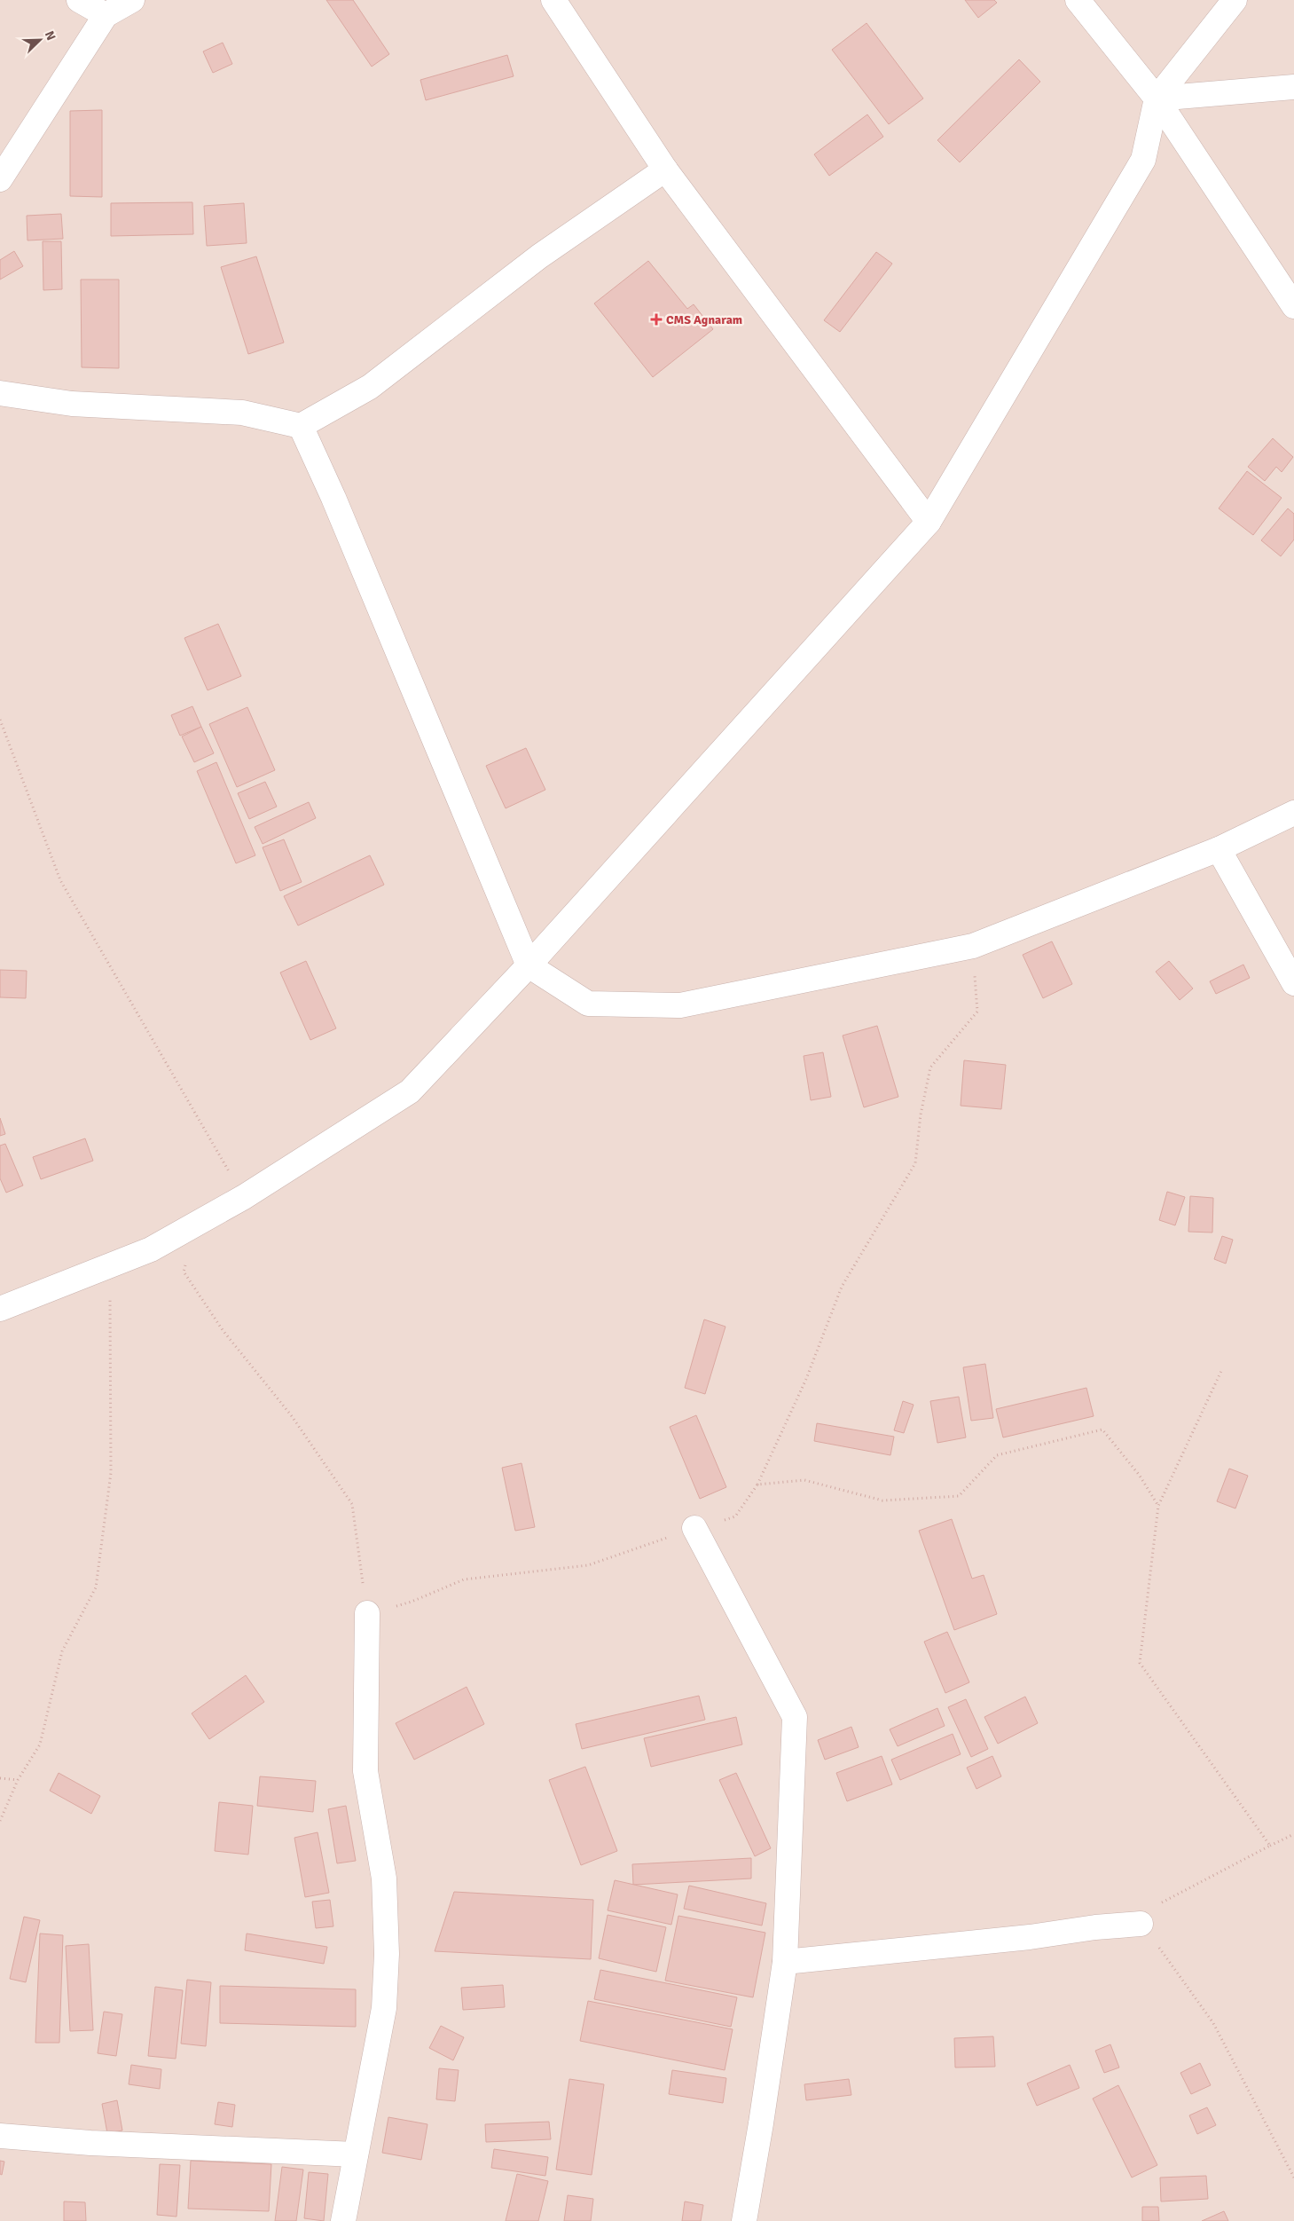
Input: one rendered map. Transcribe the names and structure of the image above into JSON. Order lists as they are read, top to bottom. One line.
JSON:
{"places":{"health":["CMS Agnaram"]},"north":"top right"}
